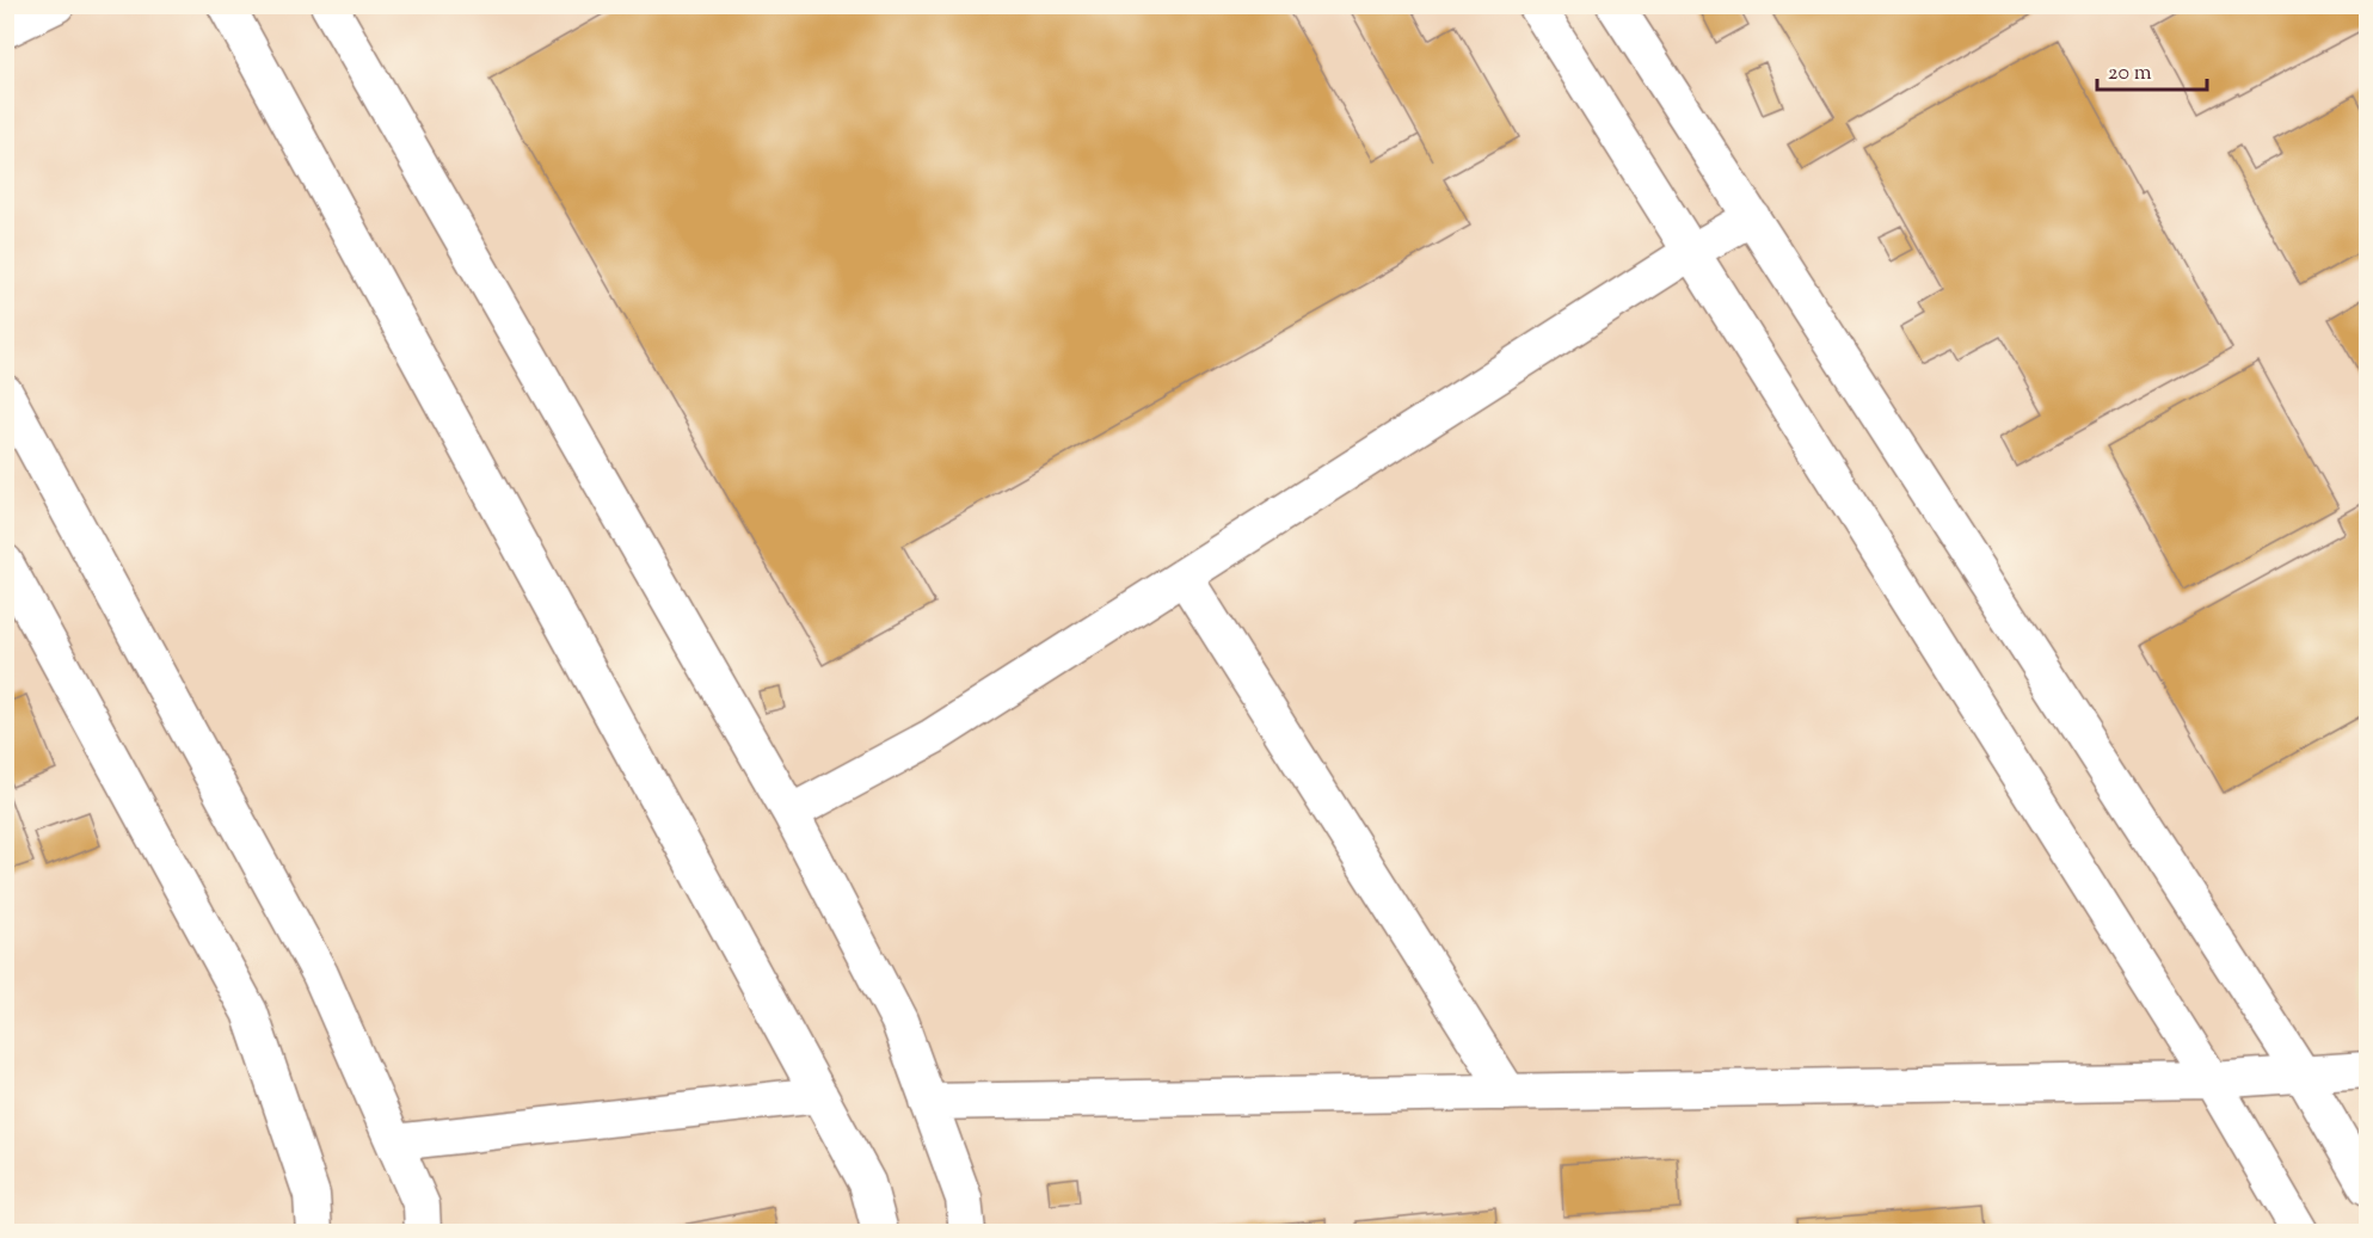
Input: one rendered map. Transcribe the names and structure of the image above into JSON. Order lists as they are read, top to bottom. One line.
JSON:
{"scale_bar":"20 m"}
